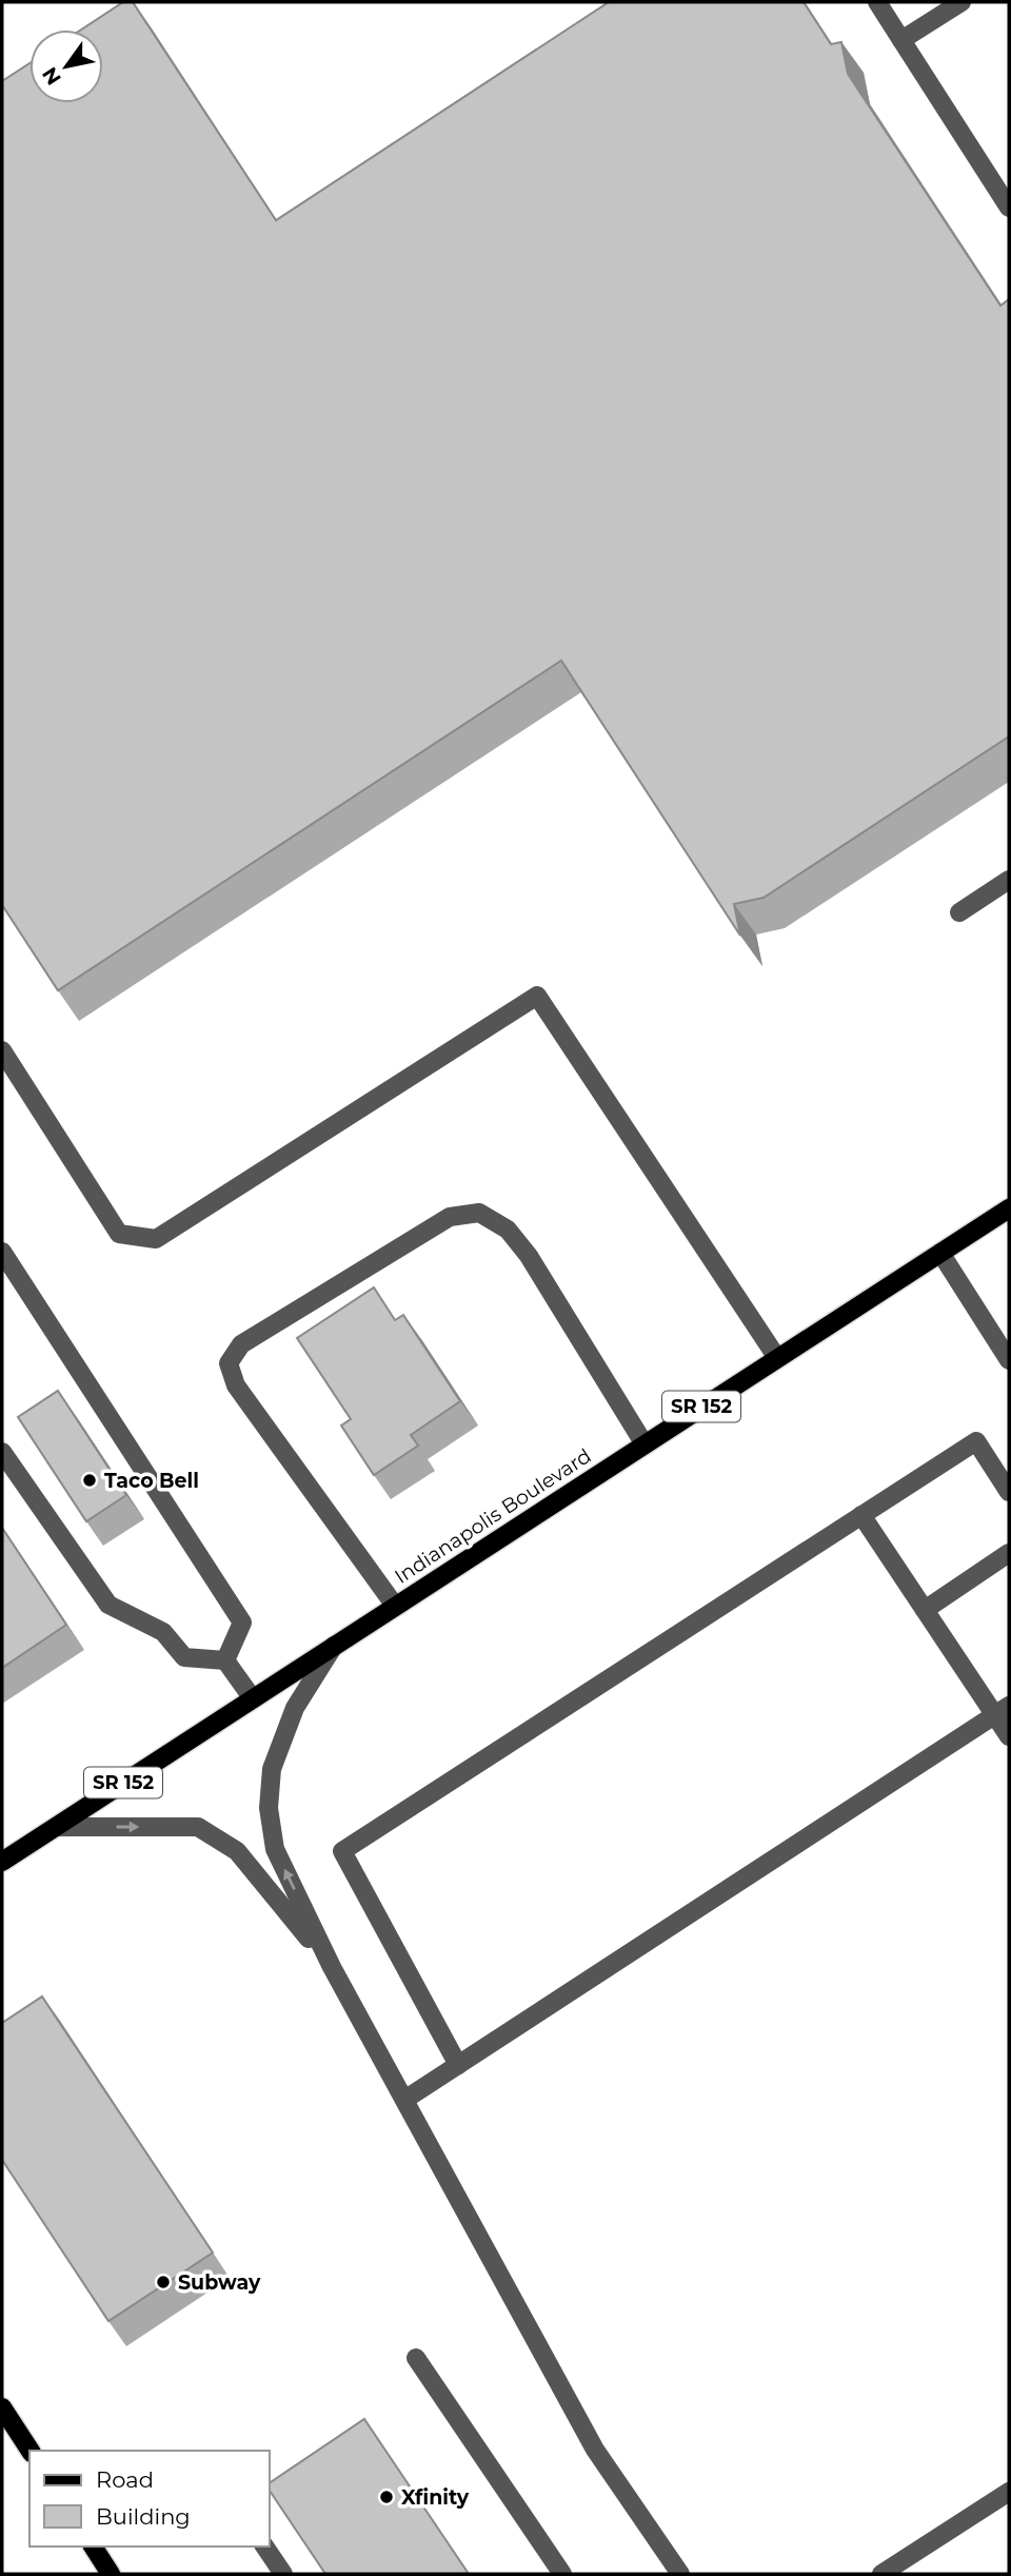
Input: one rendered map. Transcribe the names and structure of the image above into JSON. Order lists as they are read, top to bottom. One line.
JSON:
{"streets":{"main road":["SR 152","Indianapolis Boulevard"]},"places":["Taco Bell","Subway","Xfinity"],"legend":["Road","Building"],"north":"bottom left"}
